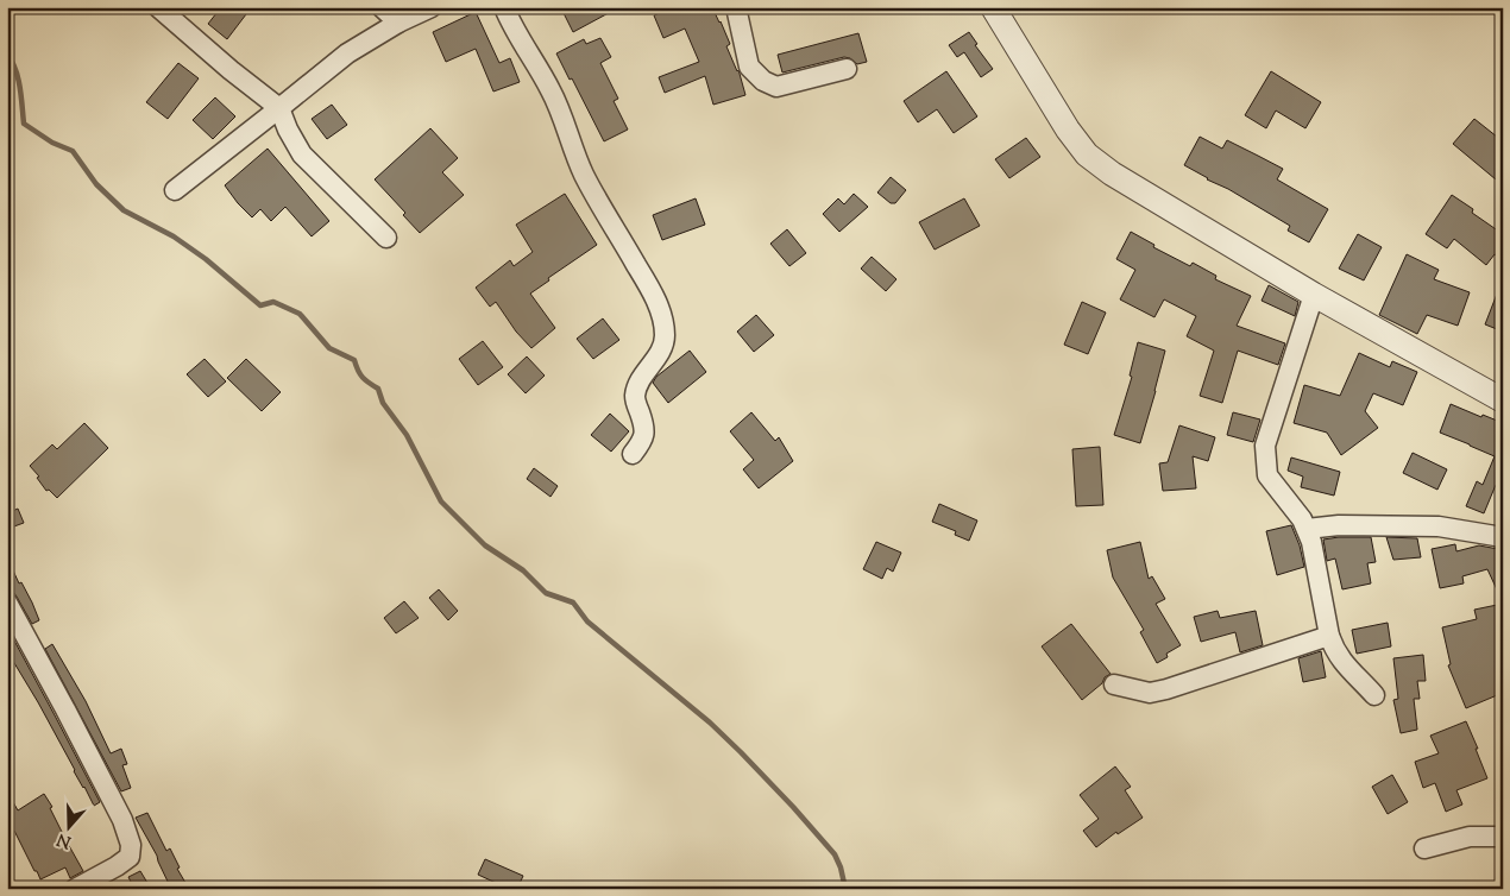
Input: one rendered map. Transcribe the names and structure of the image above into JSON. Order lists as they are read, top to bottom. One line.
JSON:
{"north":"bottom"}
